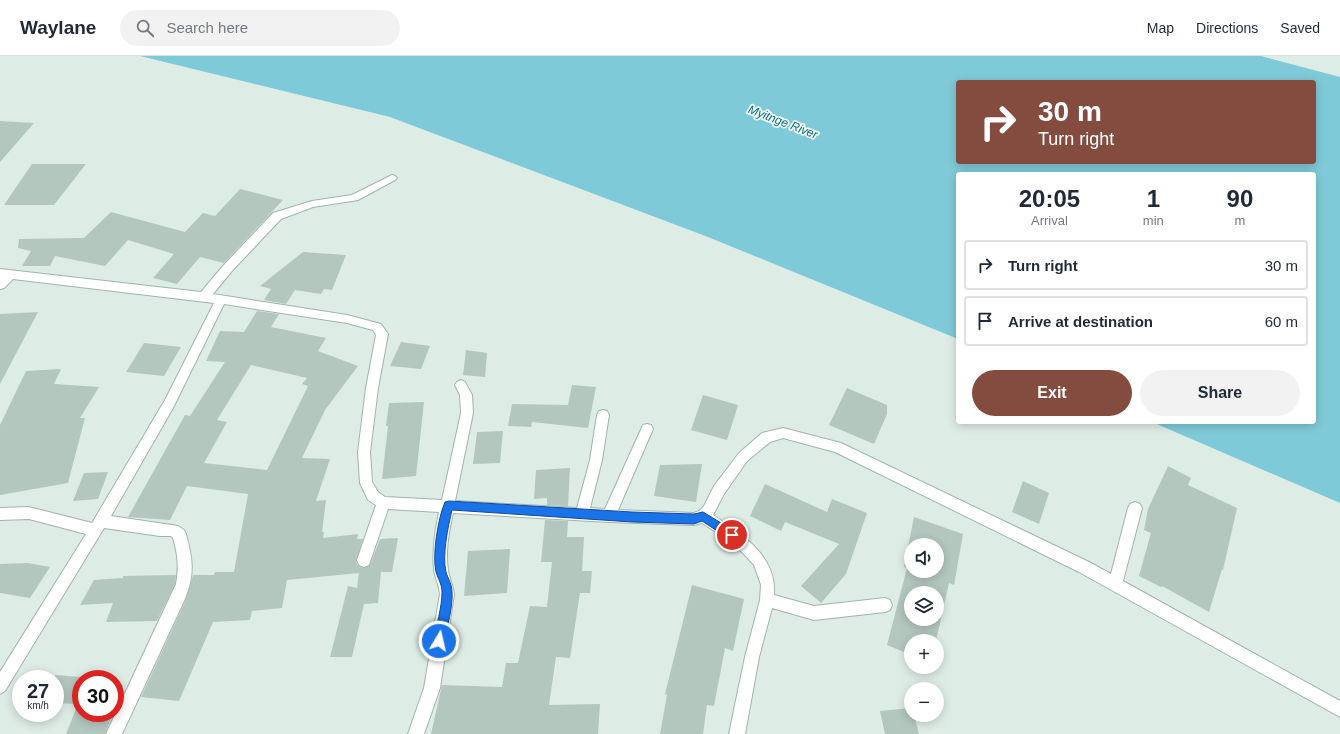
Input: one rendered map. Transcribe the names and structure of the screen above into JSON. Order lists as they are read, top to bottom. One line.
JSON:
{"water":["Myitnge River"],"page":{"header":"Waylane","search":"Search here","nav":["Map","Directions","Saved"],"turn":["30 m","Turn right"],"eta":["20:05","Arrival","1","min","90","m"],"list":[{"name":"Turn right","value":"30 m"},{"name":"Arrive at destination","value":"60 m"}],"buttons":["Exit","Share"],"map_buttons":["+","−"],"speed":"27 km/h","limit":"30"}}
